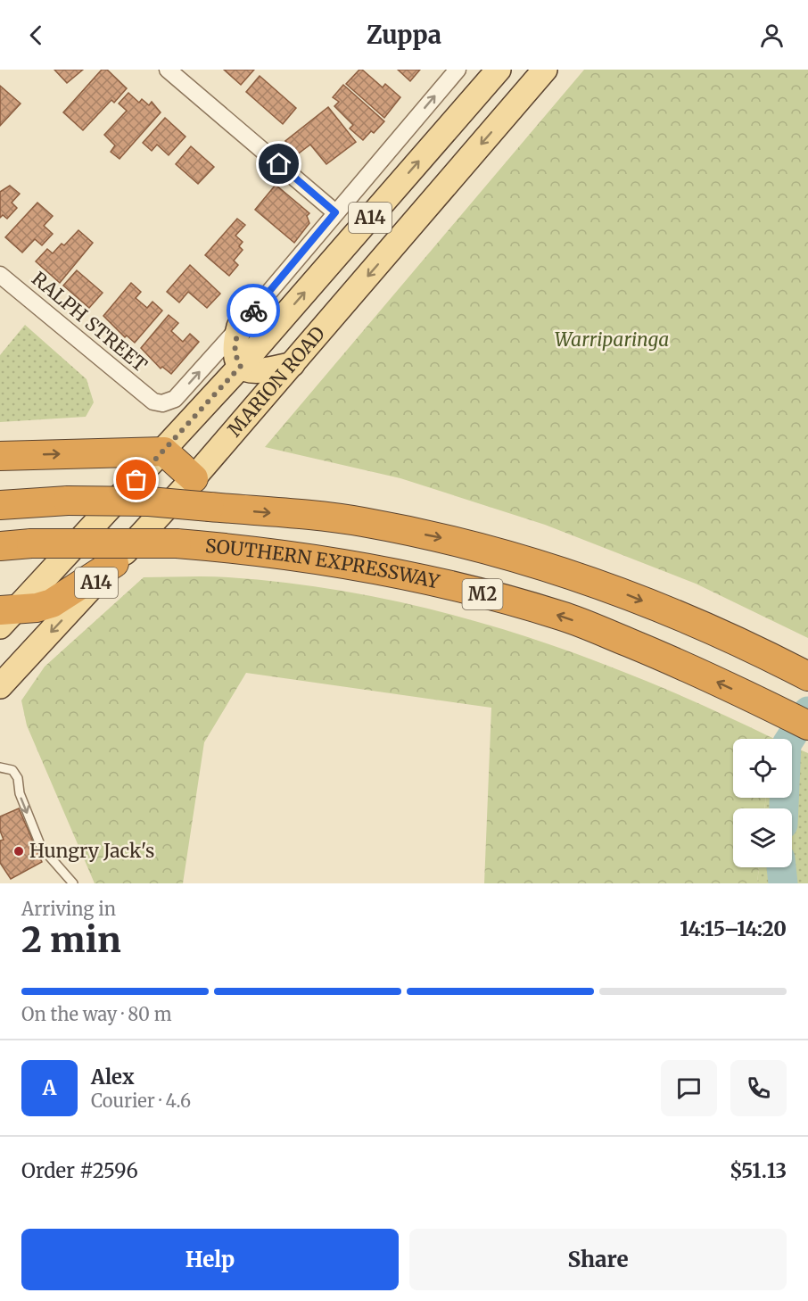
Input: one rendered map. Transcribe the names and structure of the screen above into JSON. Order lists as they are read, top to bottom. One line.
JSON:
{"streets":{"highway":["SOUTHERN EXPRESSWAY","M2"],"main road":["A14","MARION ROAD"],"street":["RALPH STREET"]},"parks":["Warriparinga"],"places":["Hungry Jack's"],"page":{"header":"Zuppa","heading":["2 min","Arriving in","14:15–14:20"],"panel":["Alex","Courier · 4.6","Order #2596","$51.13"],"bar":"On the way · 80 m","round":"A","buttons":["Help","Share"]}}
